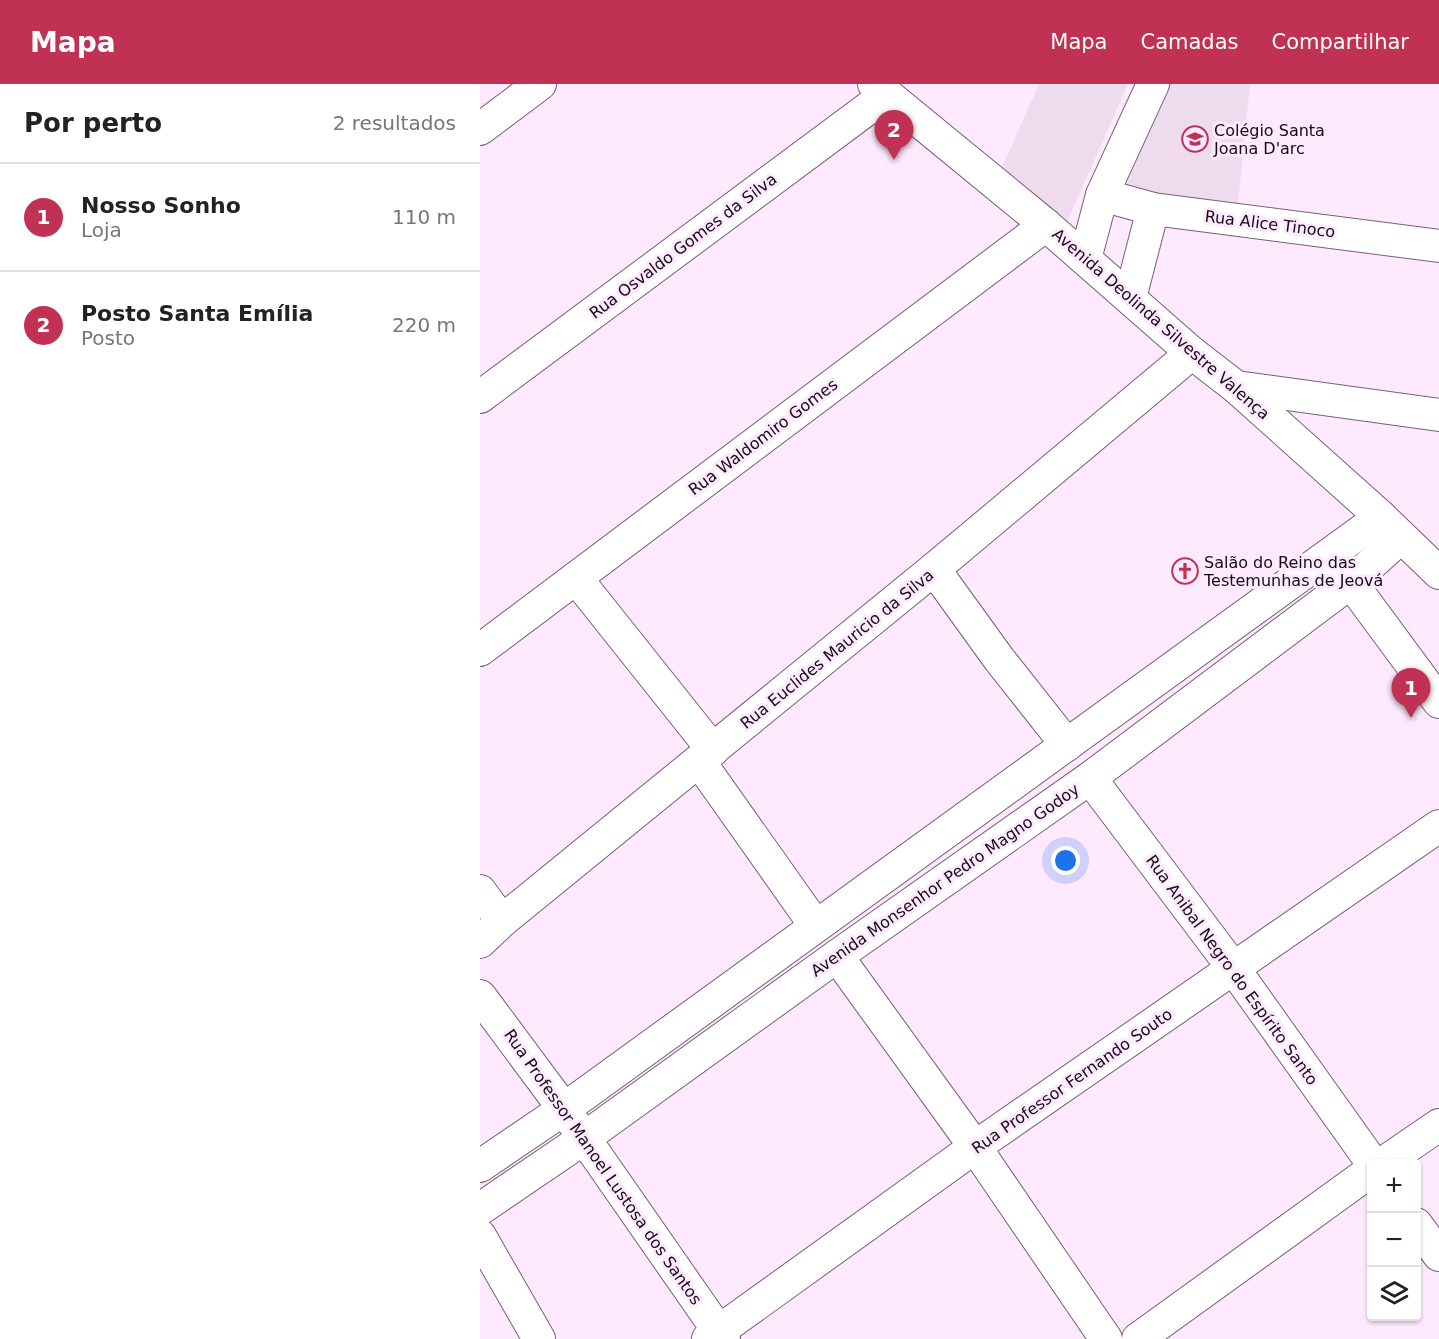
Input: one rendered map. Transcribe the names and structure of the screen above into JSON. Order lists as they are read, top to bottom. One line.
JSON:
{"streets":{"street":["Rua Alice Tinoco","Rua Osvaldo Gomes da Silva","Avenida Deolinda Silvestre Valença","Rua Waldomiro Gomes","Rua Euclides Mauricio da Silva","Avenida Monsenhor Pedro Magno Godoy","Rua Anibal Negro do Espírito Santo","Rua Professor Fernando Souto","Rua Professor Manoel Lustosa dos Santos"]},"crossings":[["Rua Osvaldo Gomes da Silva","Avenida Deolinda Silvestre Valença"],["Avenida Deolinda Silvestre Valença","Rua Waldomiro Gomes"],["Avenida Deolinda Silvestre Valença","Rua Euclides Mauricio da Silva"],["Avenida Deolinda Silvestre Valença","Avenida Monsenhor Pedro Magno Godoy"],["Avenida Monsenhor Pedro Magno Godoy","Rua Anibal Negro do Espírito Santo"],["Avenida Monsenhor Pedro Magno Godoy","Rua Professor Manoel Lustosa dos Santos"],["Rua Anibal Negro do Espírito Santo","Rua Professor Fernando Souto"],["Rua Professor Fernando Souto","Rua Professor Manoel Lustosa dos Santos"]],"places":{"school or university":["Colégio Santa Joana D'arc"],"church":["Salão do Reino das Testemunhas de Jeová"]},"page":{"header":"Mapa","nav":["Mapa","Camadas","Compartilhar"],"heading":["Por perto","2 resultados"],"pins":["2","1"],"list":[{"mark":"1","name":"Nosso Sonho","note":"Loja","value":"110 m"},{"mark":"2","name":"Posto Santa Emília","note":"Posto","value":"220 m"}],"map_buttons":["+","−"]}}
